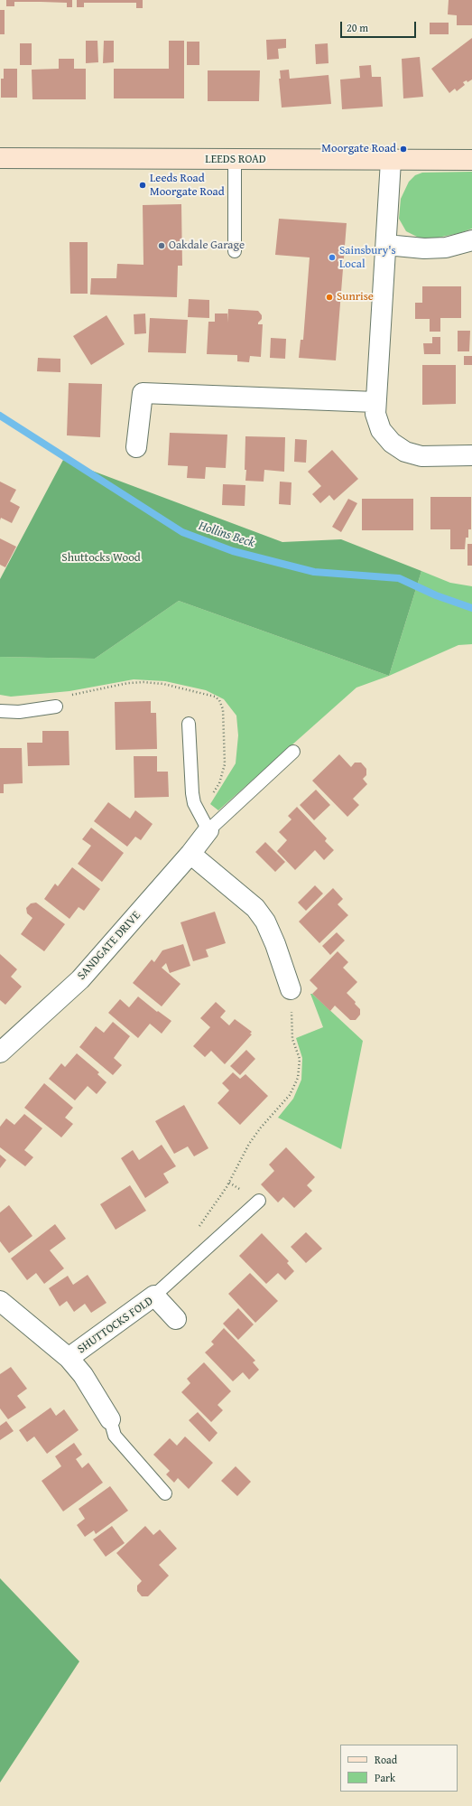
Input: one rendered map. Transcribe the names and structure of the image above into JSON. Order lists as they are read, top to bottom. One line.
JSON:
{"streets":{"main road":["LEEDS ROAD"],"street":["SANDGATE DRIVE","SHUTTOCKS FOLD"]},"water":["Hollins Beck"],"parks":["Shuttocks Wood"],"places":["Moorgate Road","Leeds Road Moorgate Road","Oakdale Garage","Sainsbury's Local","Sunrise"],"legend":["Road","Park"],"scale_bar":"20 m"}
